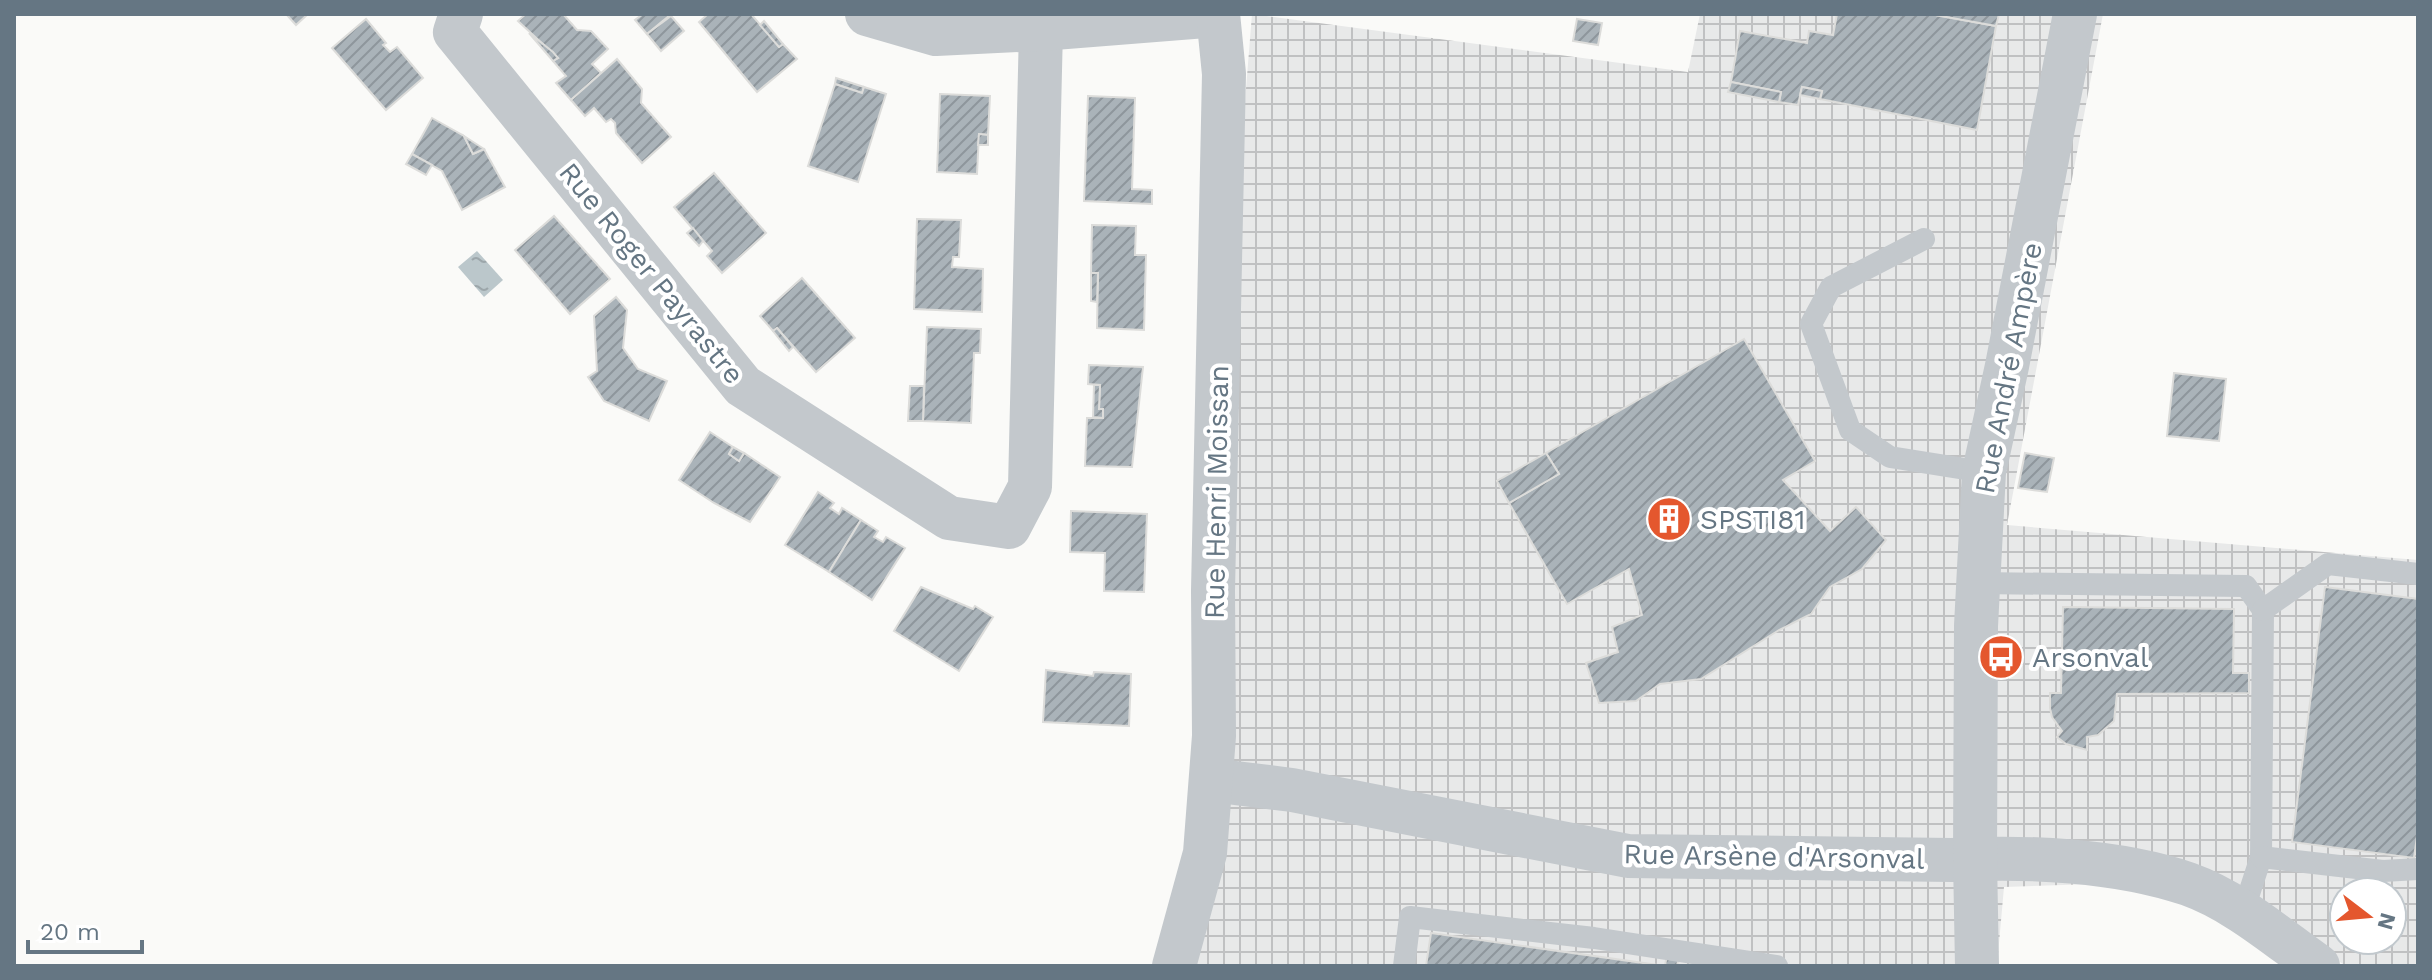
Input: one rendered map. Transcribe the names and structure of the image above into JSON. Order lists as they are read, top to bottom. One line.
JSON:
{"streets":{"street":["Rue Roger Payrastre","Rue André Ampère","Rue Henri Moissan","Rue Arsène d'Arsonval"]},"crossings":[["Rue André Ampère","Rue Arsène d'Arsonval"],["Rue Henri Moissan","Rue Arsène d'Arsonval"]],"places":{"building":["SPSTI81"],"bus stop":["Arsonval"]},"scale_bar":"20 m","north":"right"}
